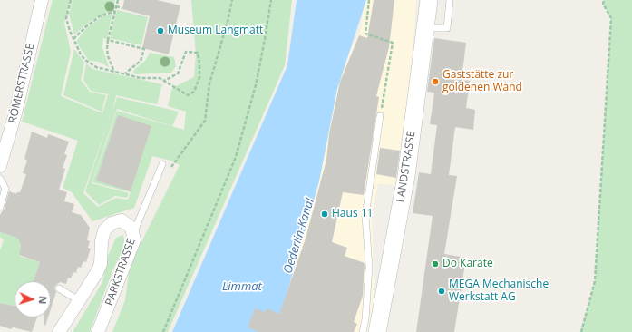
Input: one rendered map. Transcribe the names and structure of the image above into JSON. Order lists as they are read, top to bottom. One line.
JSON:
{"streets":{"main road":["LANDSTRASSE"],"street":["RÖMERSTRASSE","PARKSTRASSE"]},"water":["Oederlin-Kanal","Limmat"],"places":["Museum Langmatt","Gaststätte zur goldenen Wand","Haus 11","Do Karate","MEGA Mechanische Werkstatt AG"],"north":"right"}
